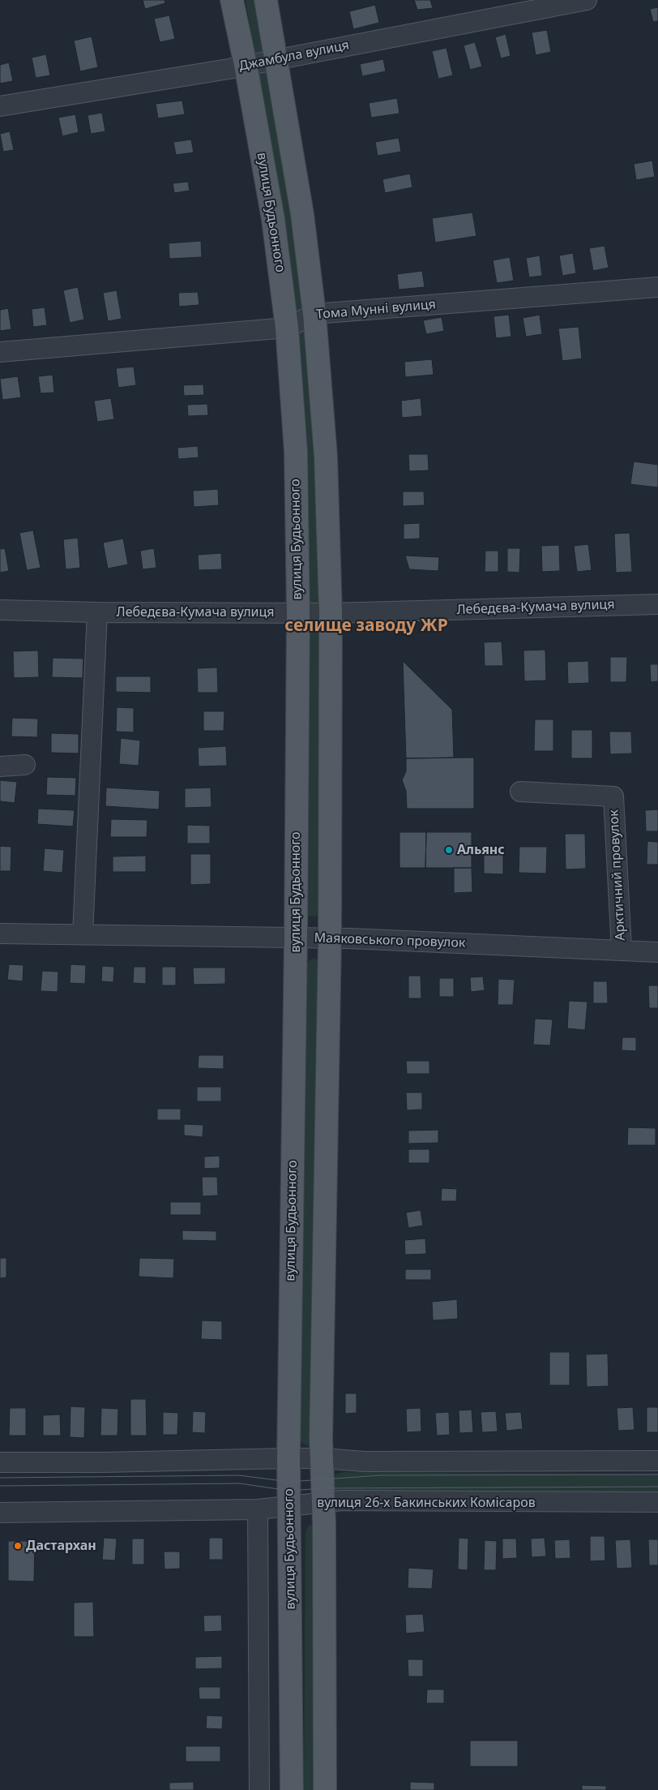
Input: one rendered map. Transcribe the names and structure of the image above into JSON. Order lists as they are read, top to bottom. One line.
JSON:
{"streets":{"main road":["вулиця Будьонного"],"street":["Джамбула вулиця","Тома Мунні вулиця","Лебедєва-Кумача вулиця","Арктичний провулок","Маяковського провулок","вулиця 26-х Бакинських Комісаров"]},"crossings":[["Джамбула вулиця","вулиця Будьонного"],["вулиця Будьонного","Тома Мунні вулиця"],["вулиця Будьонного","Лебедєва-Кумача вулиця"],["вулиця Будьонного","Маяковського провулок"],["вулиця Будьонного","вулиця 26-х Бакинських Комісаров"],["Арктичний провулок","Маяковського провулок"]],"districts":["селище заводу ЖР"],"places":["Альянс","Дастархан"]}
